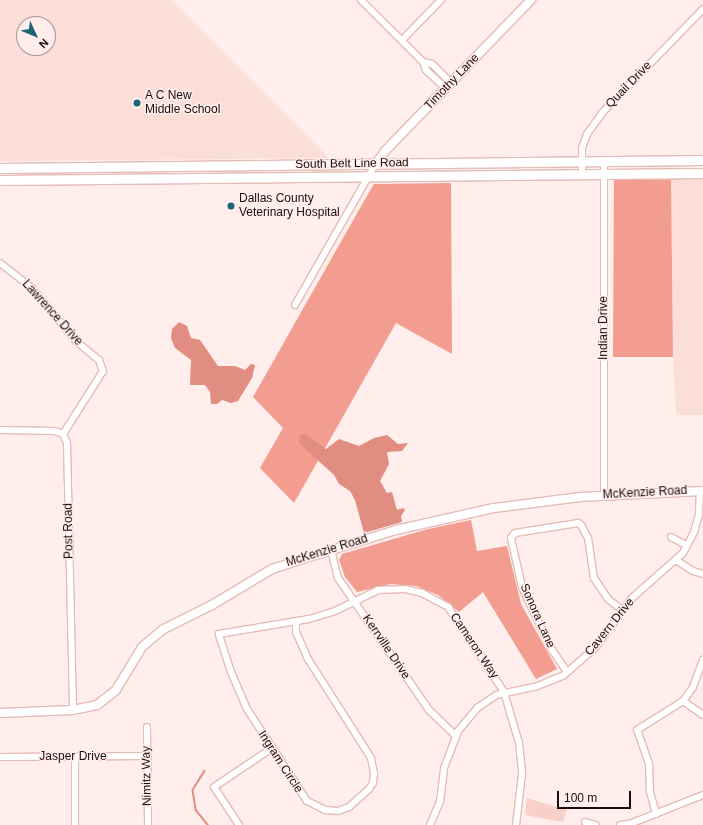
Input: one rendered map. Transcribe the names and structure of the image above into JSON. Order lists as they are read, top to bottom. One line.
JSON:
{"streets":{"main road":["South Belt Line Road"],"street":["Timothy Lane","Quail Drive","Lawrence Drive","Indian Drive","McKenzie Road","Post Road","Sonora Lane","Cavern Drive","Cameron Way","Kerrville Drive","Jasper Drive","Ingram Circle","Nimitz Way"]},"crossings":[["Timothy Lane","South Belt Line Road"],["Quail Drive","South Belt Line Road"],["South Belt Line Road","Indian Drive"],["Lawrence Drive","Post Road"],["Indian Drive","McKenzie Road"],["McKenzie Road","Post Road"],["McKenzie Road","Cavern Drive"],["McKenzie Road","Kerrville Drive"],["Sonora Lane","Cavern Drive"],["Cavern Drive","Cameron Way"],["Cavern Drive","Kerrville Drive"],["Cameron Way","Kerrville Drive"],["Cameron Way","Ingram Circle"],["Jasper Drive","Nimitz Way"]],"places":["A C New Middle School","Dallas County Veterinary Hospital"],"scale_bar":"100 m","north":"bottom right"}
